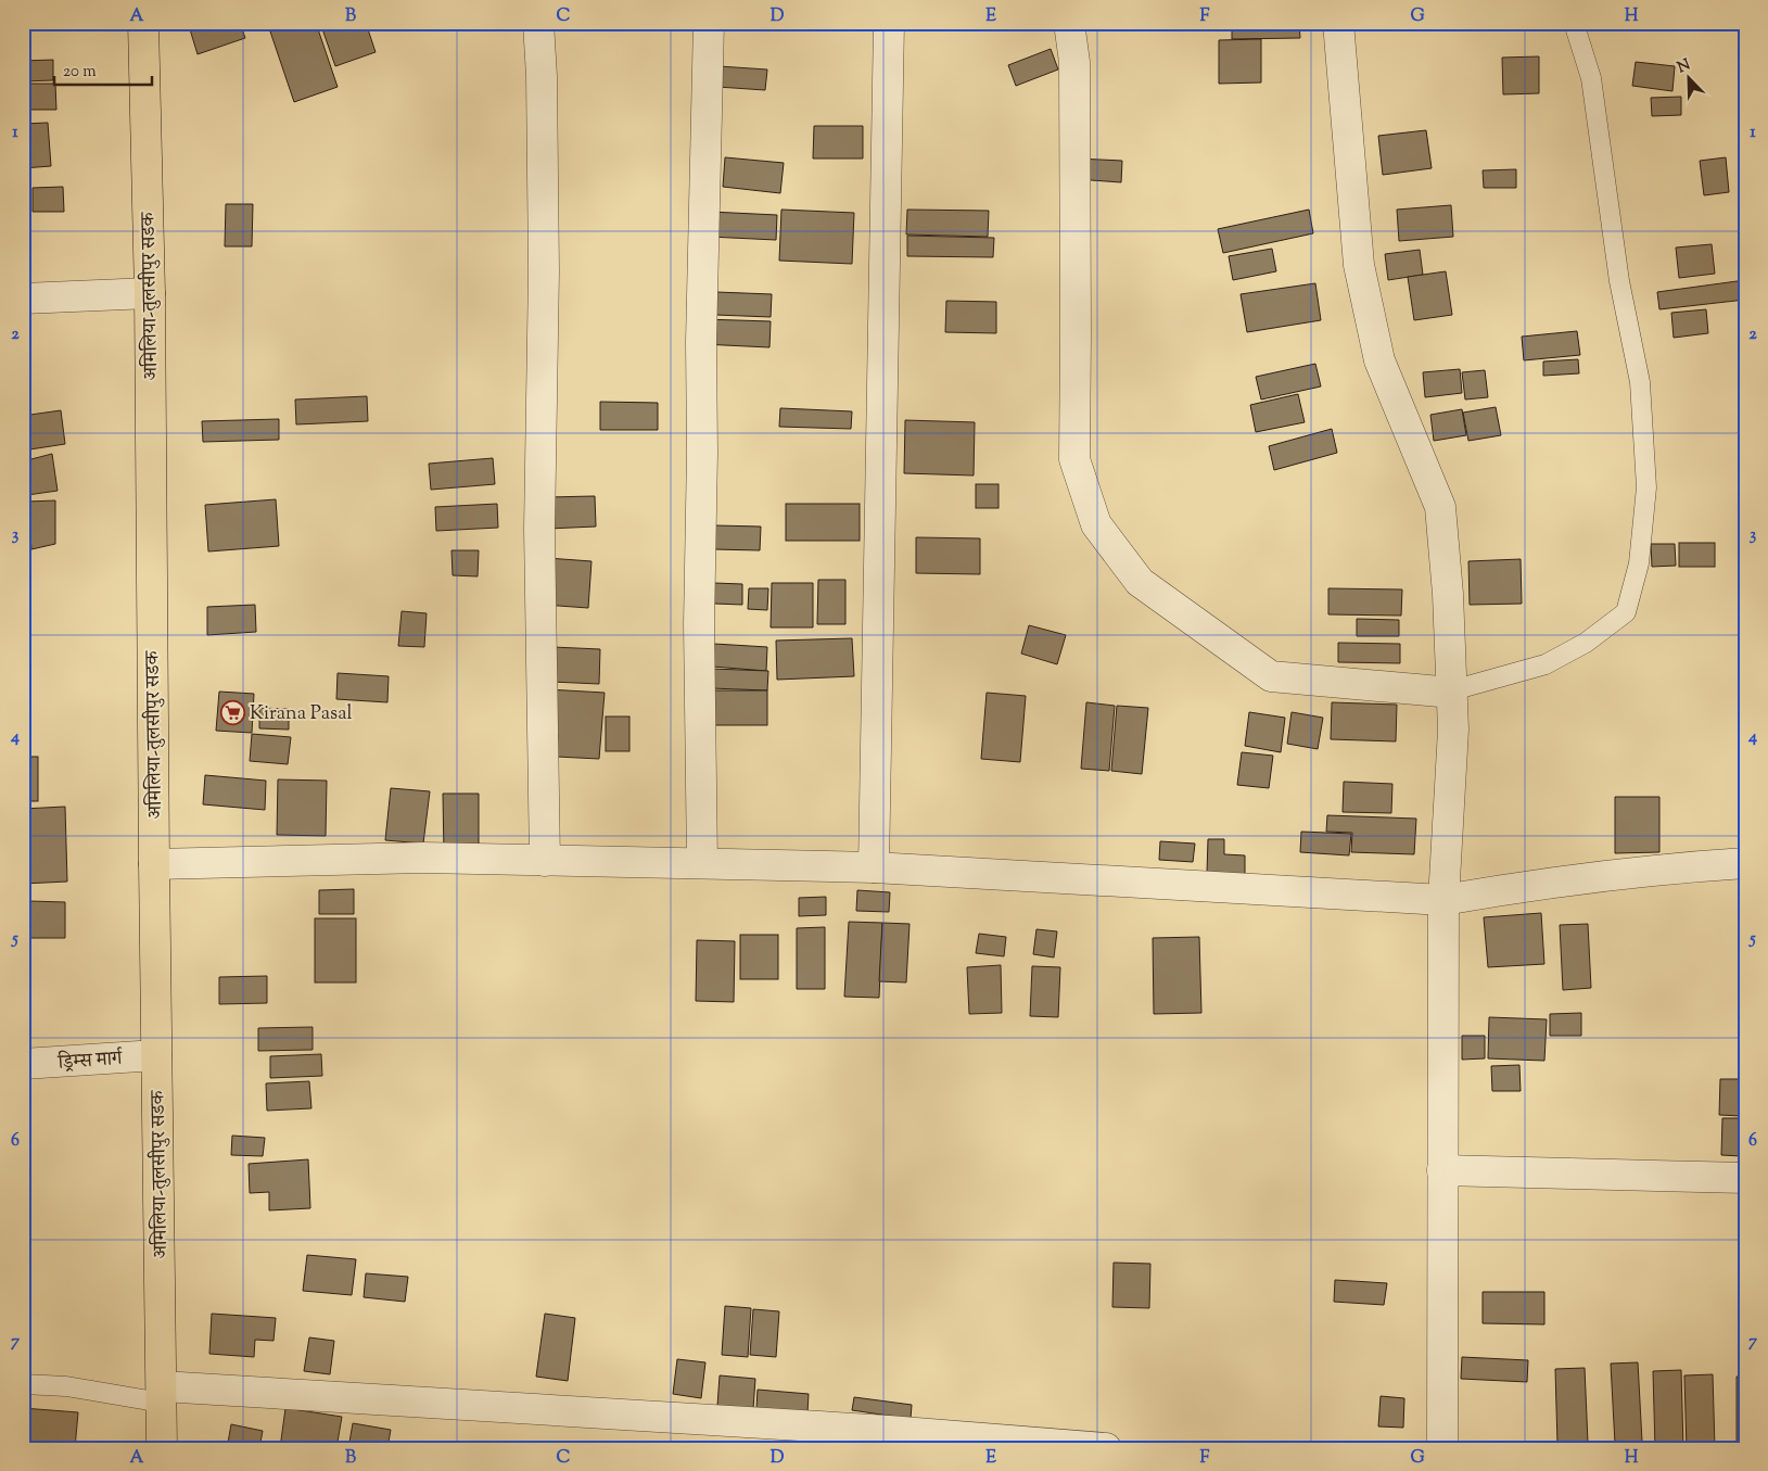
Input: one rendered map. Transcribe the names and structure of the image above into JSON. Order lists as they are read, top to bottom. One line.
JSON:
{"streets":{"main road":["अमिलिया-तुलसीपुर सडक"],"street":["ड्रिम्स मार्ग"]},"crossings":[["अमिलिया-तुलसीपुर सडक","ड्रिम्स मार्ग"]],"places":{"supermarket":["Kirana Pasal"]},"scale_bar":"20 m","north":"top left","grid":{"columns":["A","B","C","D","E","F","G","H"],"rows":["1","2","3","4","5","6","7"]}}
